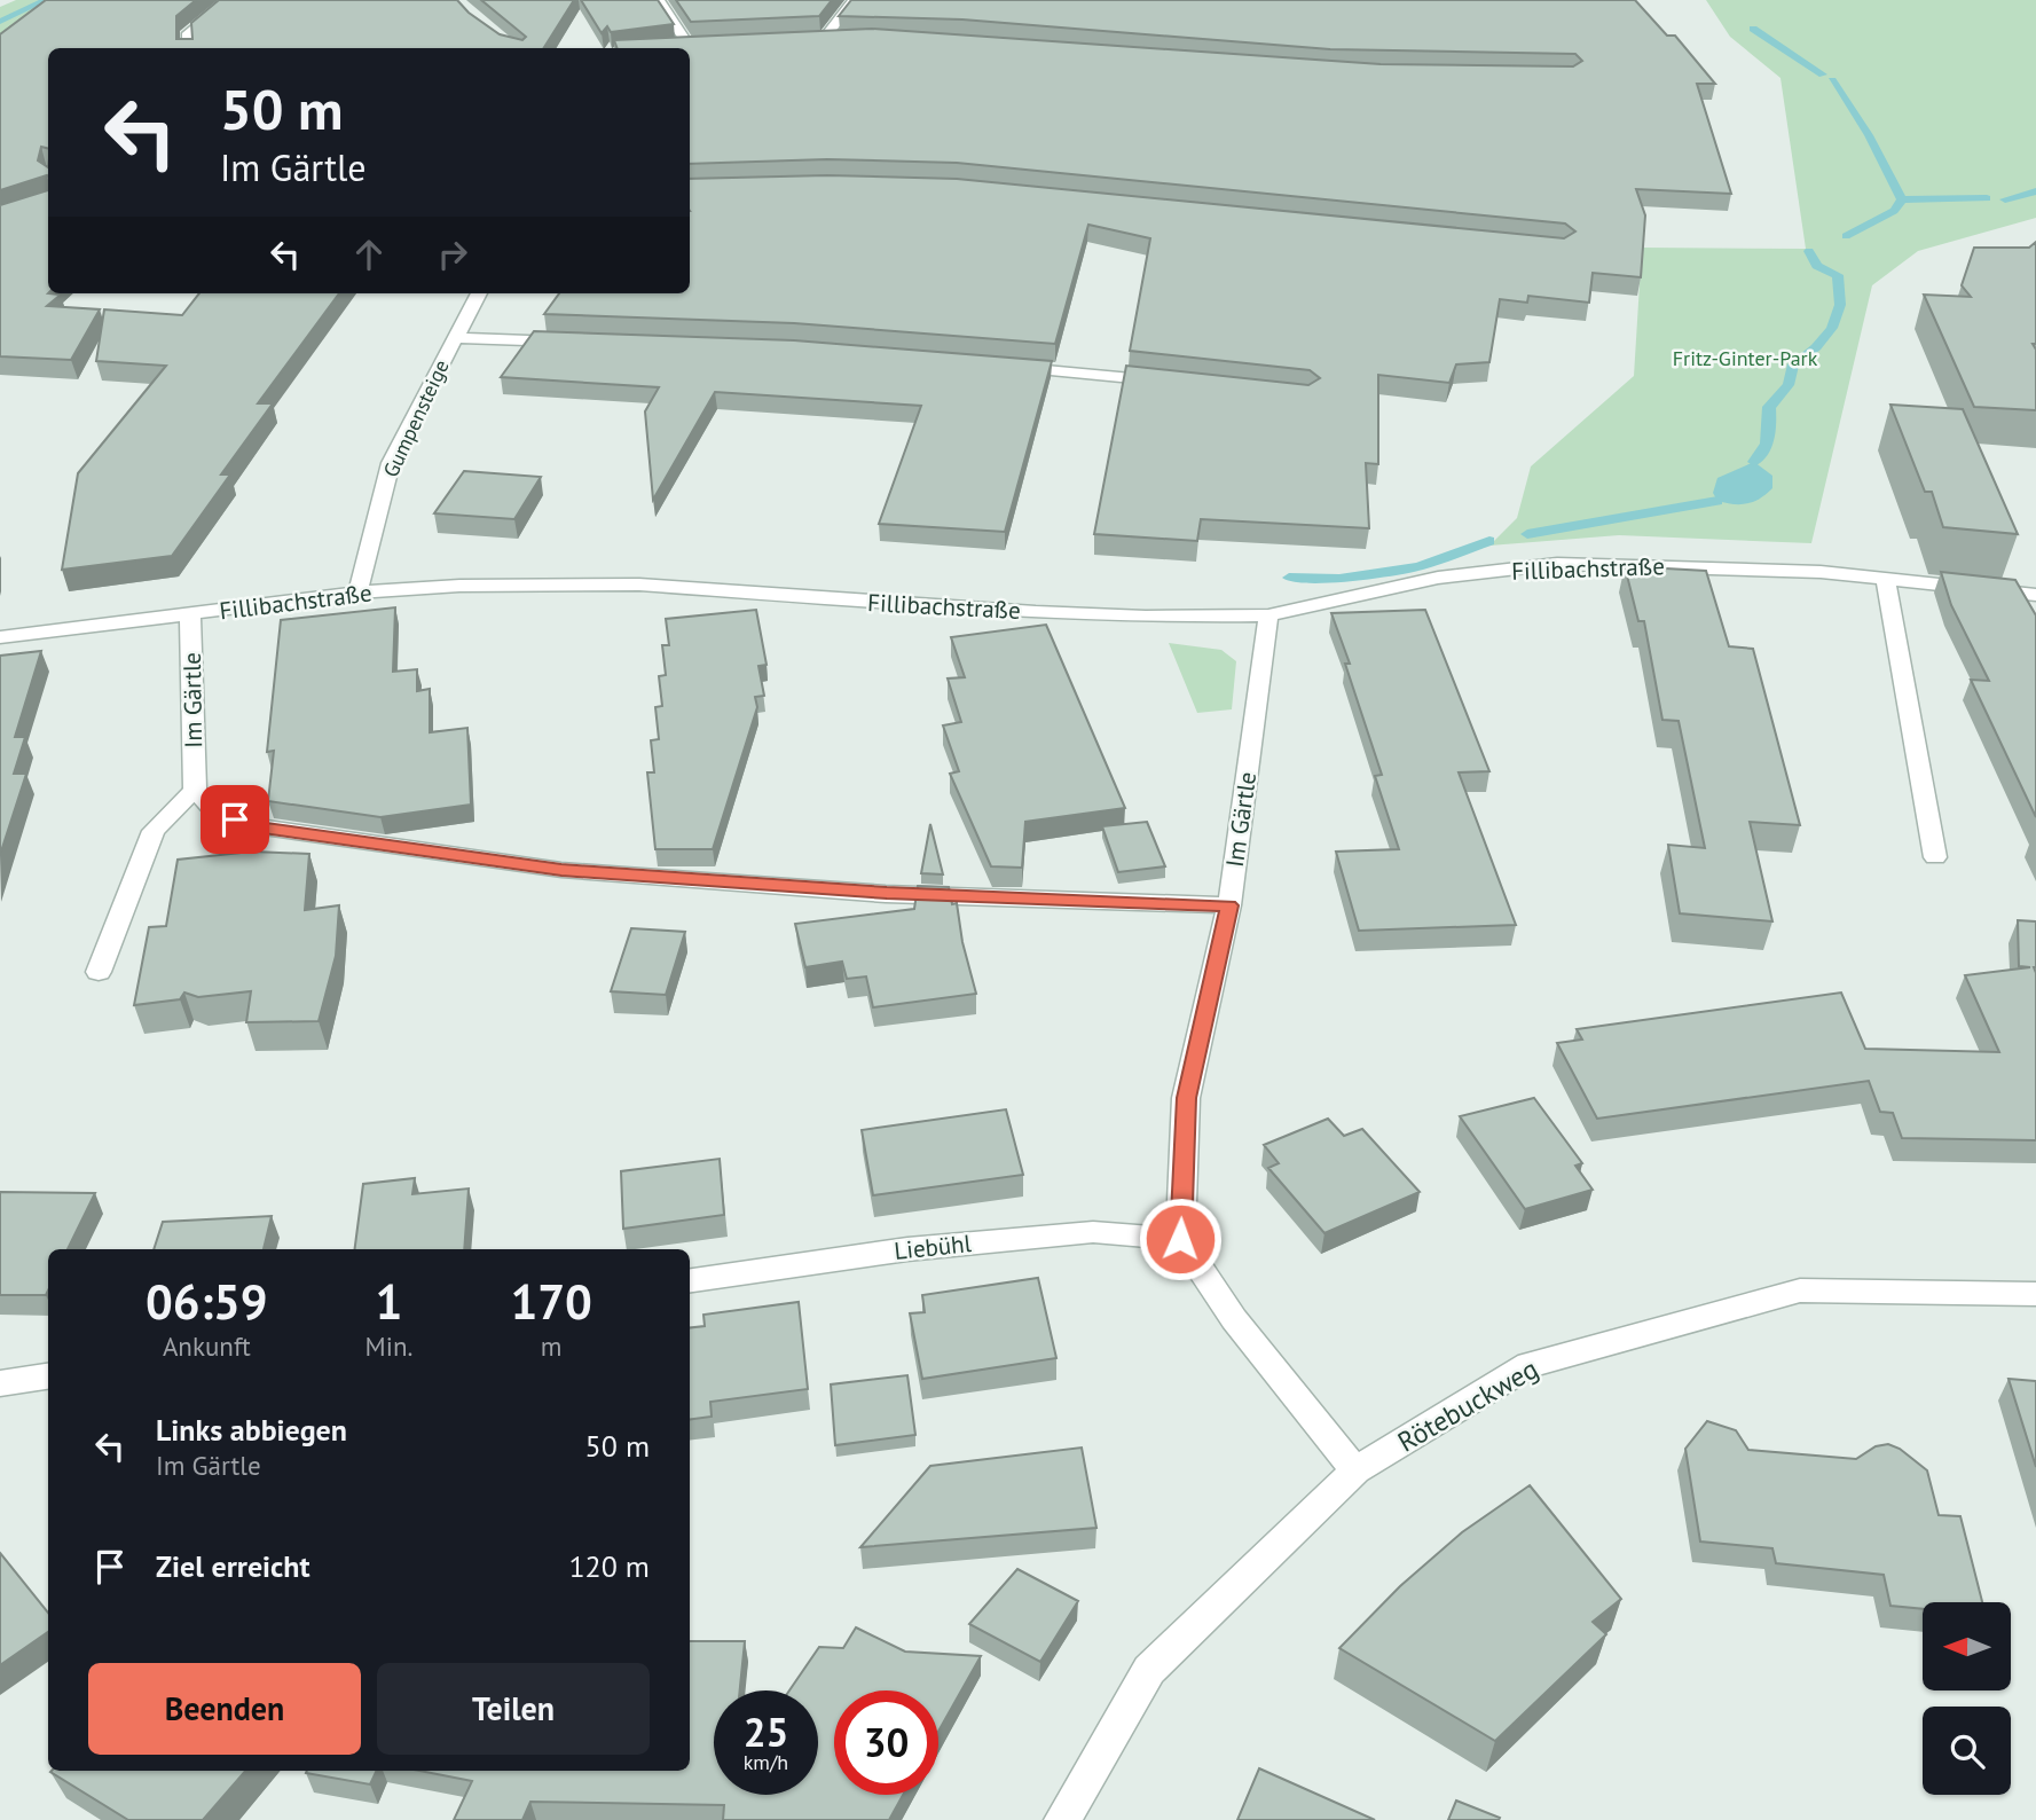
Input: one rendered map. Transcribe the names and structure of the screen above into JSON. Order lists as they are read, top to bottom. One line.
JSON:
{"streets":{"street":["Gumpensteige","Fillibachstraße","Im Gärtle","Liebühl","Rötebuckweg"]},"crossings":[["Gumpensteige","Fillibachstraße"],["Fillibachstraße","Im Gärtle"]],"parks":["Fritz-Ginter-Park"],"north":"left","page":{"turn":["50 m","Im Gärtle"],"eta":["06:59","Ankunft","1","Min.","170","m"],"list":[{"name":"Links abbiegen","note":"Im Gärtle","value":"50 m"},{"name":"Ziel erreicht","value":"120 m"}],"buttons":["Beenden","Teilen"],"speed":"25 km/h","limit":"30"}}
